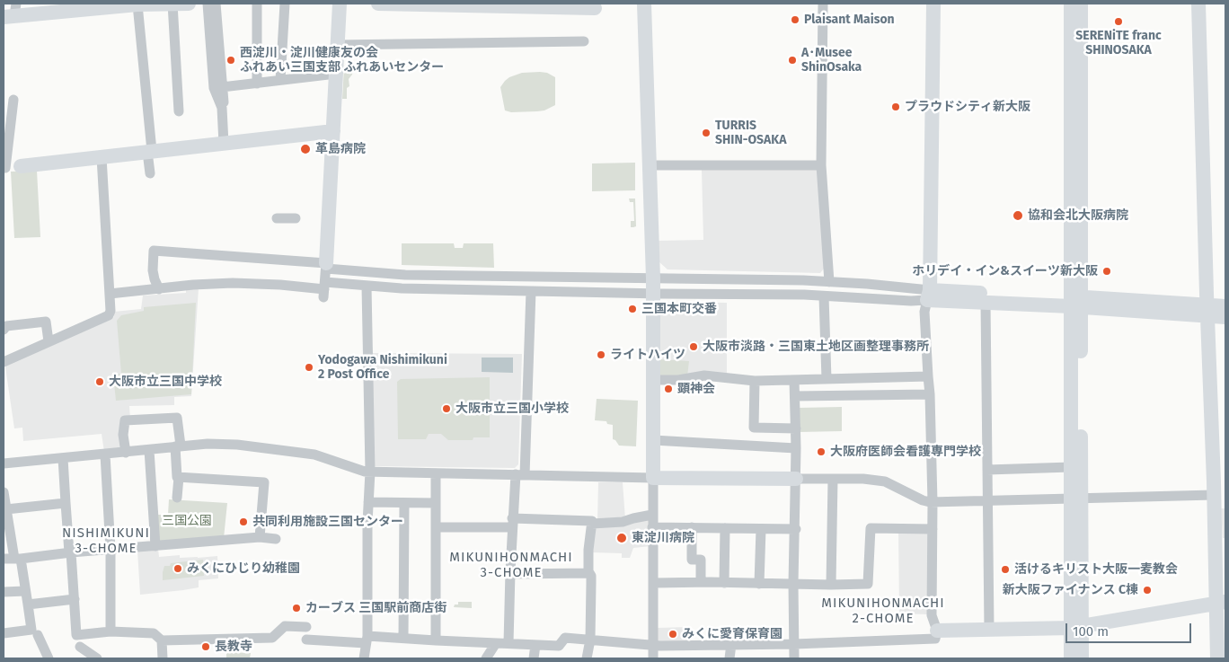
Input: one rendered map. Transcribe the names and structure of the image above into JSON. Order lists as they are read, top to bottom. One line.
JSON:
{"districts":["NISHIMIKUNI 3-CHOME","MIKUNIHONMACHI 3-CHOME","MIKUNIHONMACHI 2-CHOME"],"parks":["三国公園"],"places":["Plaisant Maison","SERENiTE franc SHINOSAKA","西淀川・淀川健康友の会 ふれあい三国支部 ふれあいセンター","A･Musee ShinOsaka","プラウドシティ新大阪","TURRIS SHIN-OSAKA","革島病院","協和会北大阪病院","ホリデイ・イン&スイーツ新大阪","三国本町交番","大阪市淡路・三国東土地区画整理事務所","ライトハイツ","Yodogawa Nishimikuni 2 Post Office","大阪市立三国中学校","顕神会","大阪市立三国小学校","大阪府医師会看護専門学校","共同利用施設三国センター","東淀川病院","みくにひじり幼稚園","活けるキリスト大阪一麦教会","新大阪ファイナンス C棟","カーブス 三国駅前商店街","みくに愛育保育園","長教寺"],"scale_bar":"100 m"}
